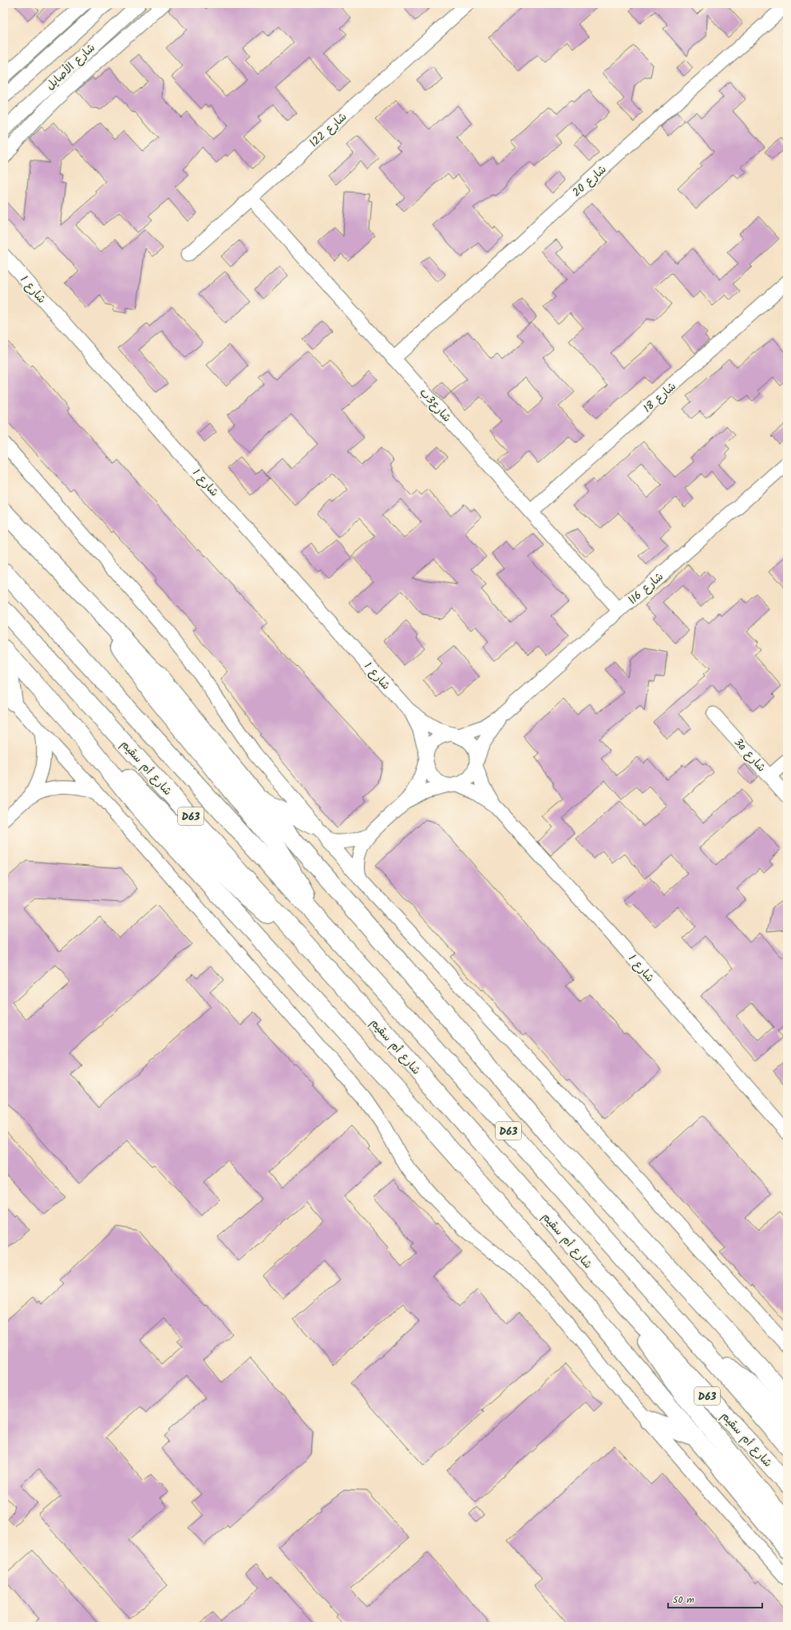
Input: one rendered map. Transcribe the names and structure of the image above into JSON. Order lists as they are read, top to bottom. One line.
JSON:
{"streets":{"main road":["شارع أم سقيم","D63"],"street":["شارع الأصايل","شارع 22ا","شارع 20","شارع 1","شارع 18","شارع3ب","شارع 16ا","3a شارع"]},"crossings":[["شارع 22ا","شارع3ب"],["شارع 20","شارع3ب"],["شارع 1","شارع 16ا"],["شارع 18","شارع3ب"],["شارع3ب","شارع 16ا"]],"scale_bar":"50 m"}
